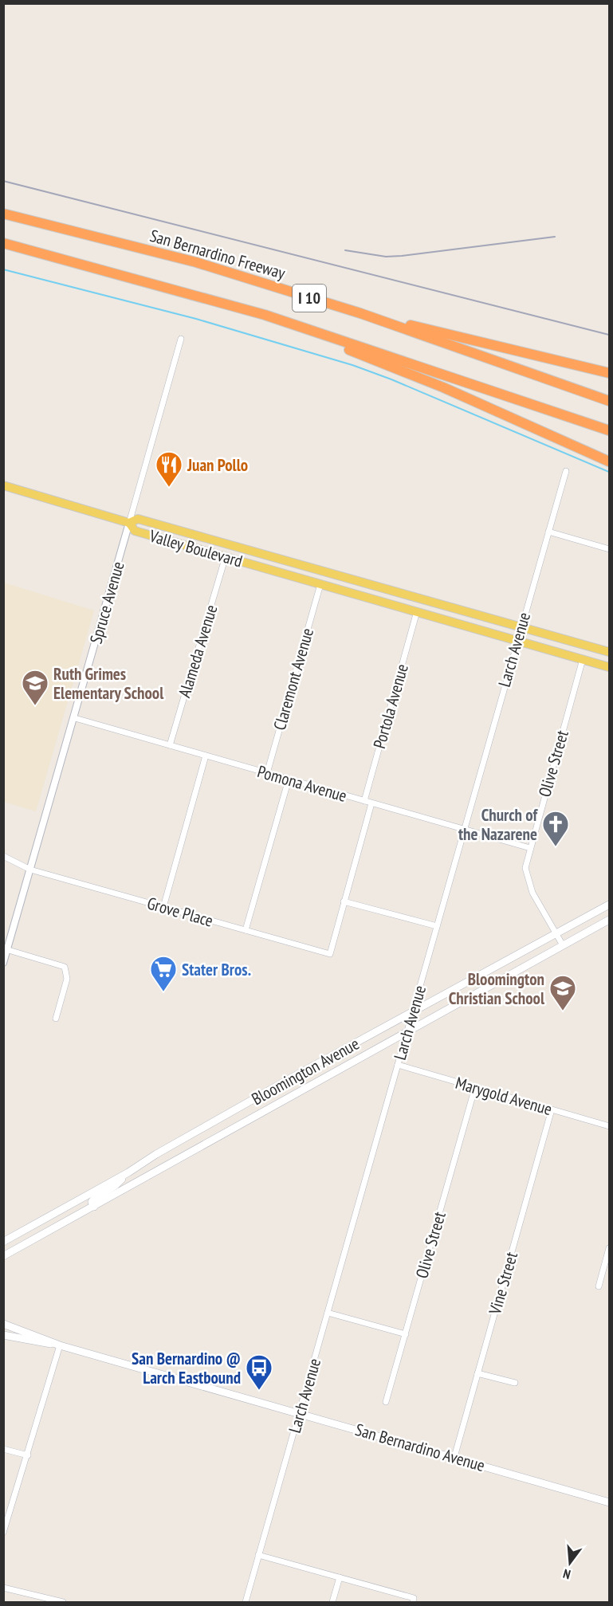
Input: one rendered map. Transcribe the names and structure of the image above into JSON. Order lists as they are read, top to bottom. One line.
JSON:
{"streets":{"highway":["San Bernardino Freeway","I 10"],"main road":["Valley Boulevard","Bloomington Avenue","San Bernardino Avenue"],"street":["Spruce Avenue","Larch Avenue","Alameda Avenue","Claremont Avenue","Portola Avenue","Olive Street","Pomona Avenue","Grove Place","Marygold Avenue","Vine Street"]},"crossings":[["Valley Boulevard","Spruce Avenue"],["Valley Boulevard","Larch Avenue"],["Valley Boulevard","Alameda Avenue"],["Valley Boulevard","Claremont Avenue"],["Valley Boulevard","Portola Avenue"],["Valley Boulevard","Olive Street"],["Spruce Avenue","Pomona Avenue"],["Spruce Avenue","Grove Place"],["Larch Avenue","Pomona Avenue"],["Larch Avenue","Bloomington Avenue"],["Larch Avenue","Marygold Avenue"],["Larch Avenue","San Bernardino Avenue"],["Alameda Avenue","Pomona Avenue"],["Claremont Avenue","Pomona Avenue"],["Portola Avenue","Pomona Avenue"],["Olive Street","Pomona Avenue"],["Olive Street","Bloomington Avenue"],["Olive Street","Marygold Avenue"],["Marygold Avenue","Vine Street"],["Vine Street","San Bernardino Avenue"]],"places":{"restaurant":["Juan Pollo"],"school or university":["Ruth Grimes Elementary School","Bloomington Christian School"],"church":["Church of the Nazarene"],"supermarket":["Stater Bros."],"bus stop":["San Bernardino @ Larch Eastbound"]},"north":"bottom"}
